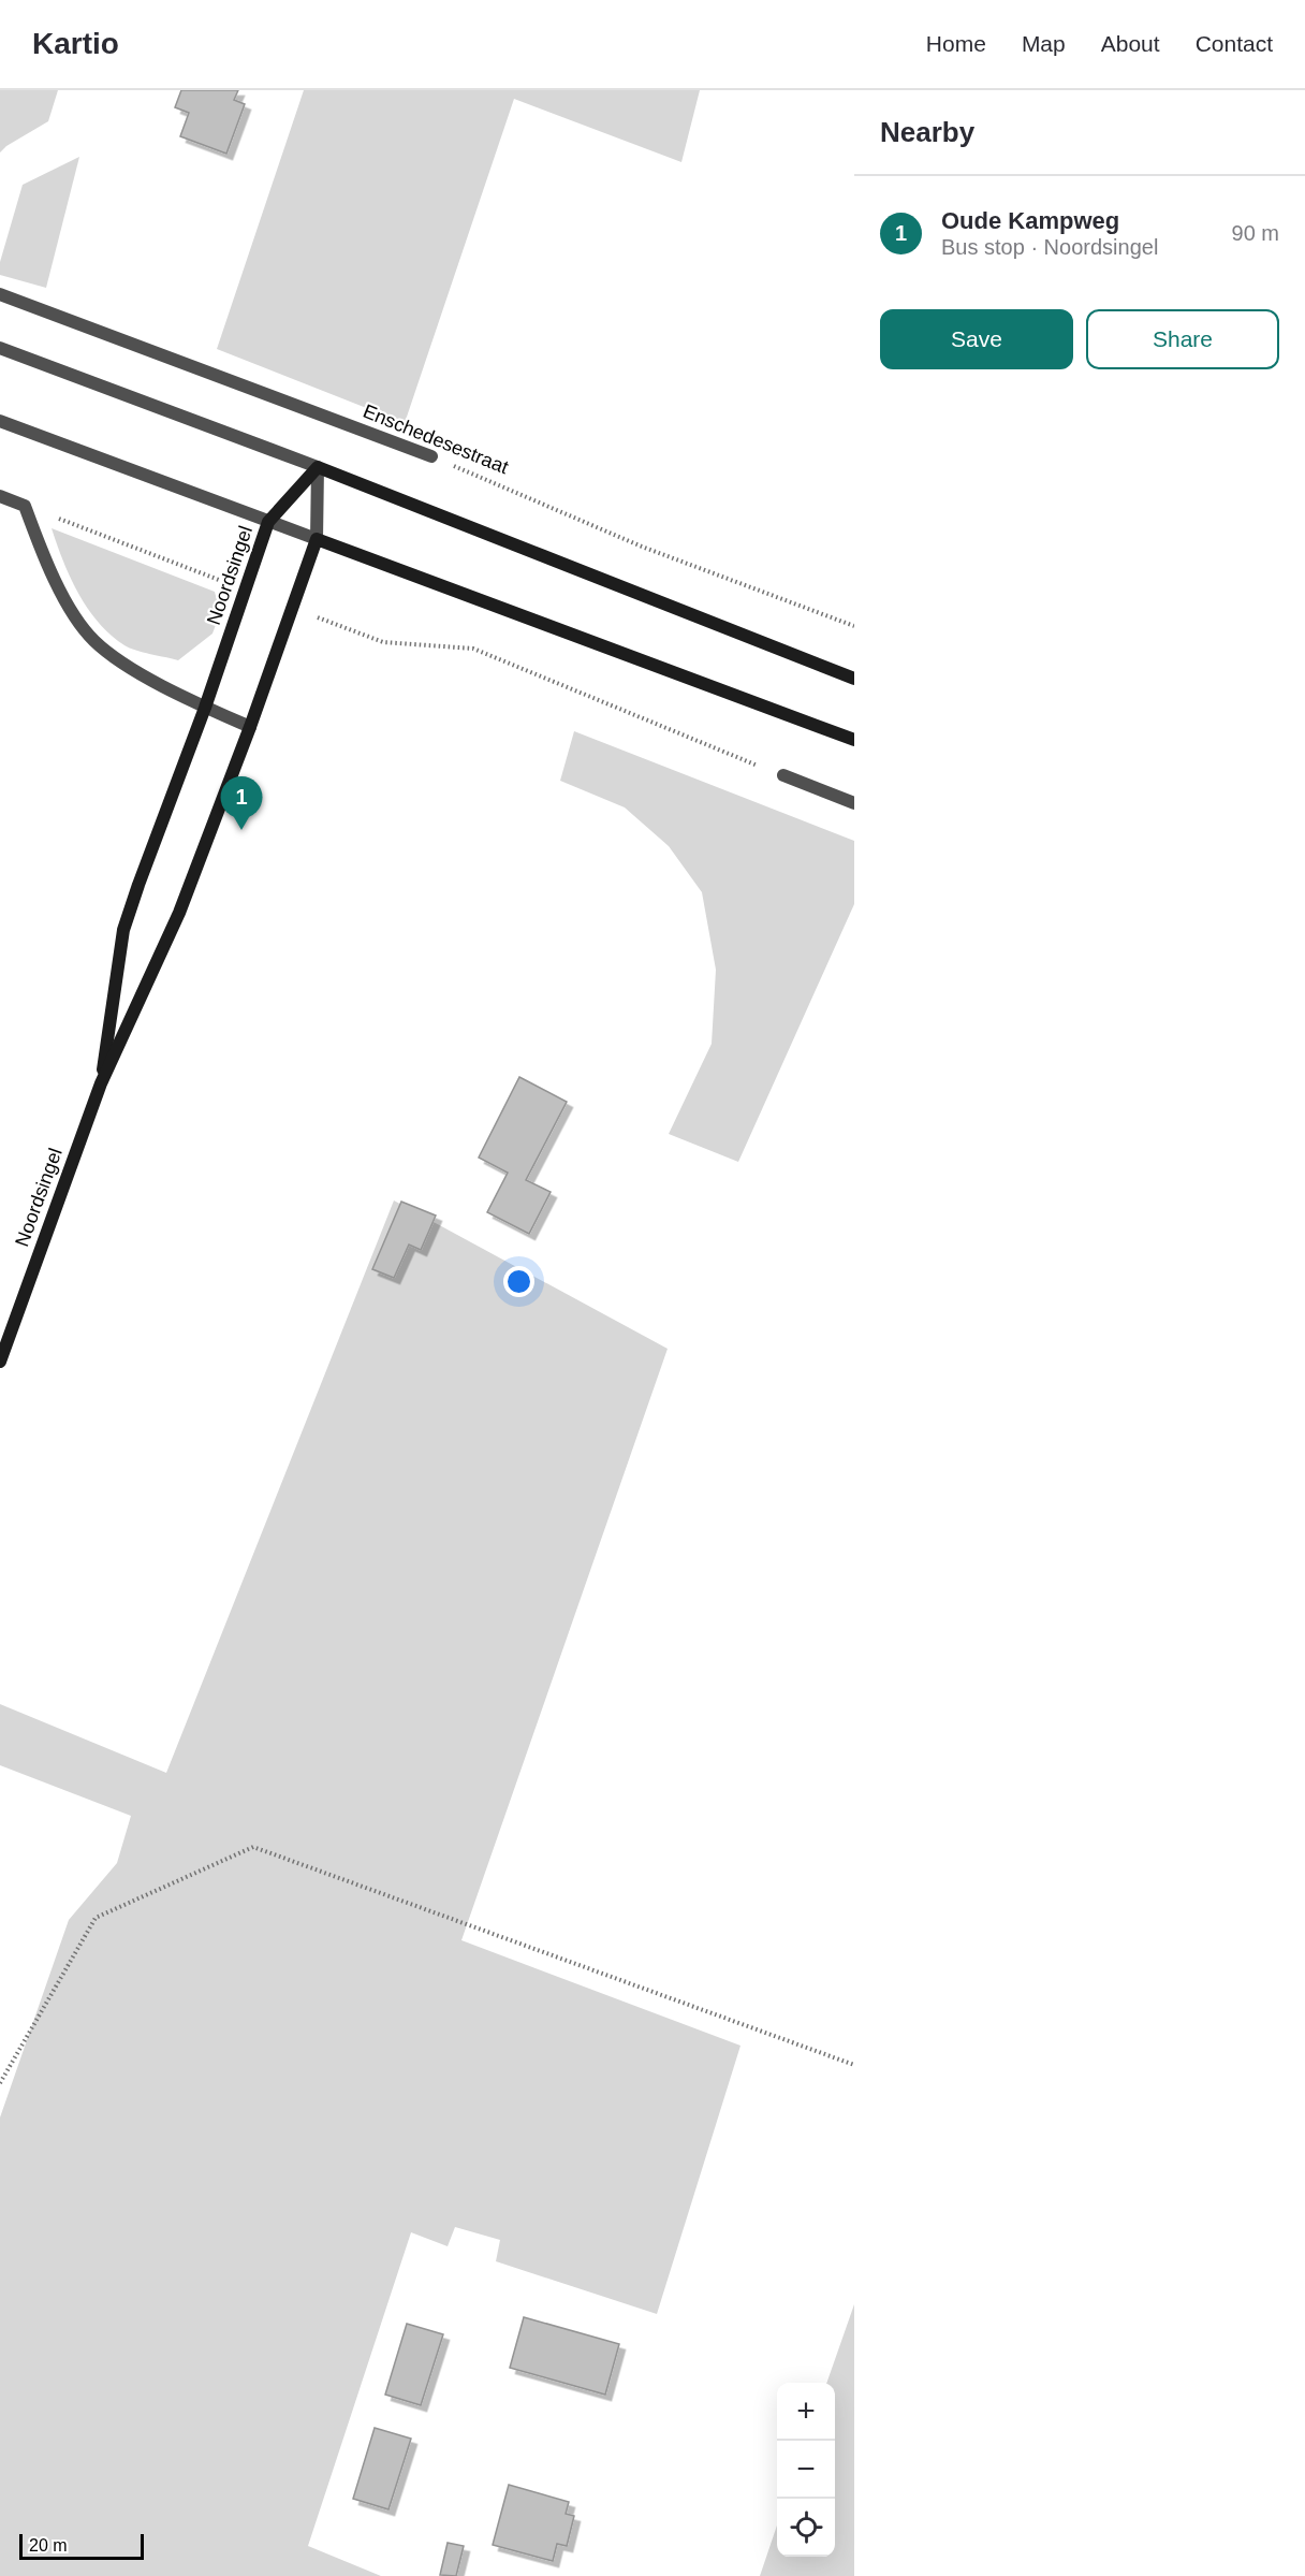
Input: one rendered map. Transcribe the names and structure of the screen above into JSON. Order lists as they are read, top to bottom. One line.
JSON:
{"streets":{"main road":["Noordsingel"],"street":["Enschedesestraat"]},"scale_bar":"20 m","page":{"header":"Kartio","nav":["Home","Map","About","Contact"],"heading":"Nearby","list":[{"mark":"1","name":"Oude Kampweg","note":"Bus stop · Noordsingel","value":"90 m"}],"buttons":["Save","Share"],"pins":"1","map_buttons":["+","−"],"scale":"20 m"}}
